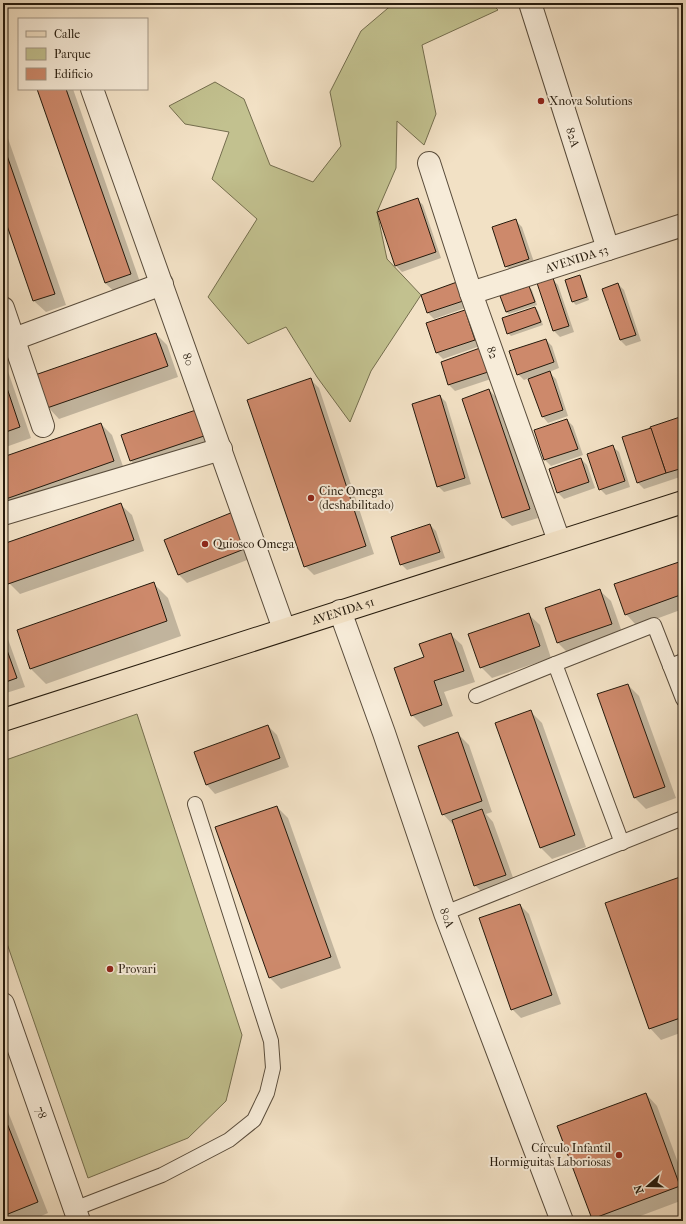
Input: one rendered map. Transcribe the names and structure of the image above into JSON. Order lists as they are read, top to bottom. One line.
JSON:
{"streets":{"main road":["AVENIDA 51"],"street":["82A","AVENIDA 53","82","80","80A","78"]},"crossings":[["82A","AVENIDA 53"],["AVENIDA 53","82"],["82","AVENIDA 51"],["80","AVENIDA 51"],["AVENIDA 51","80A"]],"places":["Xnova Solutions","Cine Omega (deshabilitado)","Quiosco Omega","Provari","Círculo Infantil Hormiguitas Laboriosas"],"legend":["Calle","Parque","Edificio"],"north":"left"}
